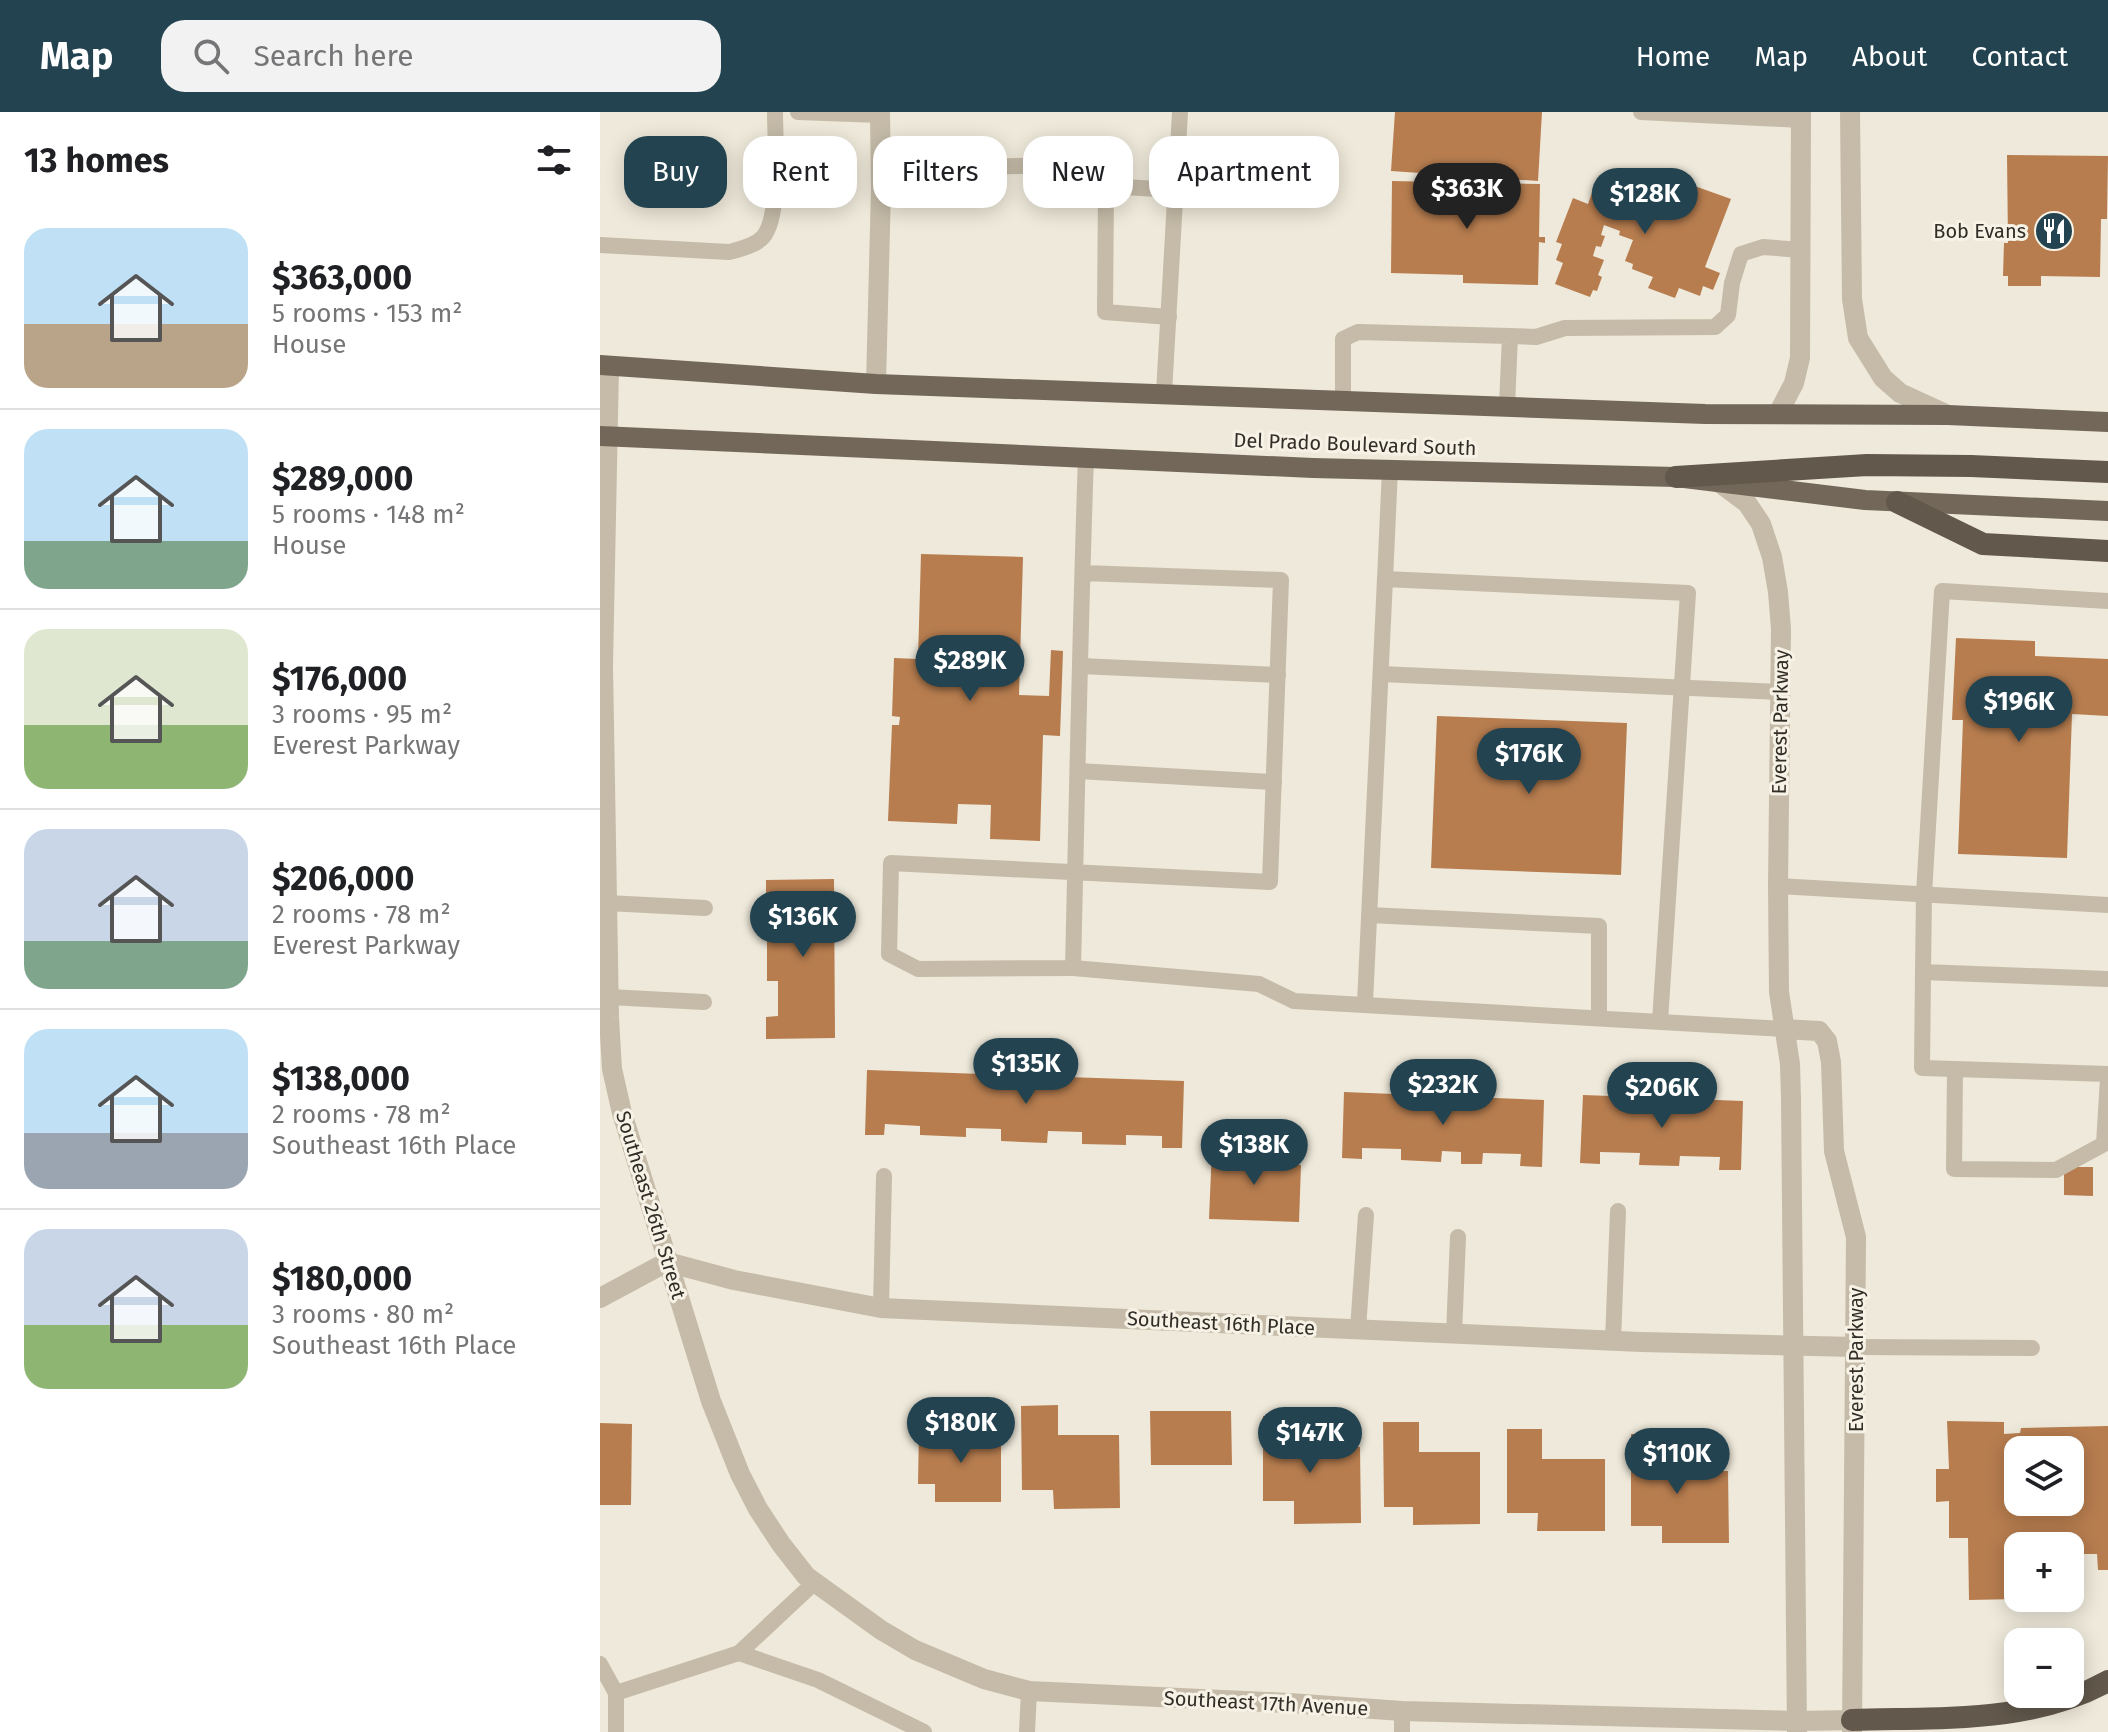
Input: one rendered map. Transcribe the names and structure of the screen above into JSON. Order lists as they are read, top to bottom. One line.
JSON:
{"streets":{"main road":["Del Prado Boulevard South"],"street":["Everest Parkway","Southeast 26th Street","Southeast 16th Place","Southeast 17th Avenue"]},"crossings":[["Del Prado Boulevard South","Everest Parkway"],["Del Prado Boulevard South","Southeast 26th Street"],["Everest Parkway","Southeast 16th Place"],["Everest Parkway","Southeast 17th Avenue"],["Southeast 26th Street","Southeast 16th Place"],["Southeast 26th Street","Southeast 17th Avenue"]],"places":{"restaurant":["Bob Evans"]},"page":{"header":"Map","search":"Search here","nav":["Home","Map","About","Contact"],"heading":"13 homes","chip":["Buy","Rent","Filters","New","Apartment"],"price":["$363K","$128K","$289K","$196K","$176K","$136K","$135K","$232K","$206K","$138K","$180K","$147K","$110K"],"list":[{"name":"$363,000","note":"5 rooms · 153 m² · House"},{"name":"$289,000","note":"5 rooms · 148 m² · House"},{"name":"$176,000","note":"3 rooms · 95 m² · Everest Parkway"},{"name":"$206,000","note":"2 rooms · 78 m² · Everest Parkway"},{"name":"$138,000","note":"2 rooms · 78 m² · Southeast 16th Place"},{"name":"$180,000","note":"3 rooms · 80 m² · Southeast 16th Place"}],"map_buttons":["+","−"]}}
